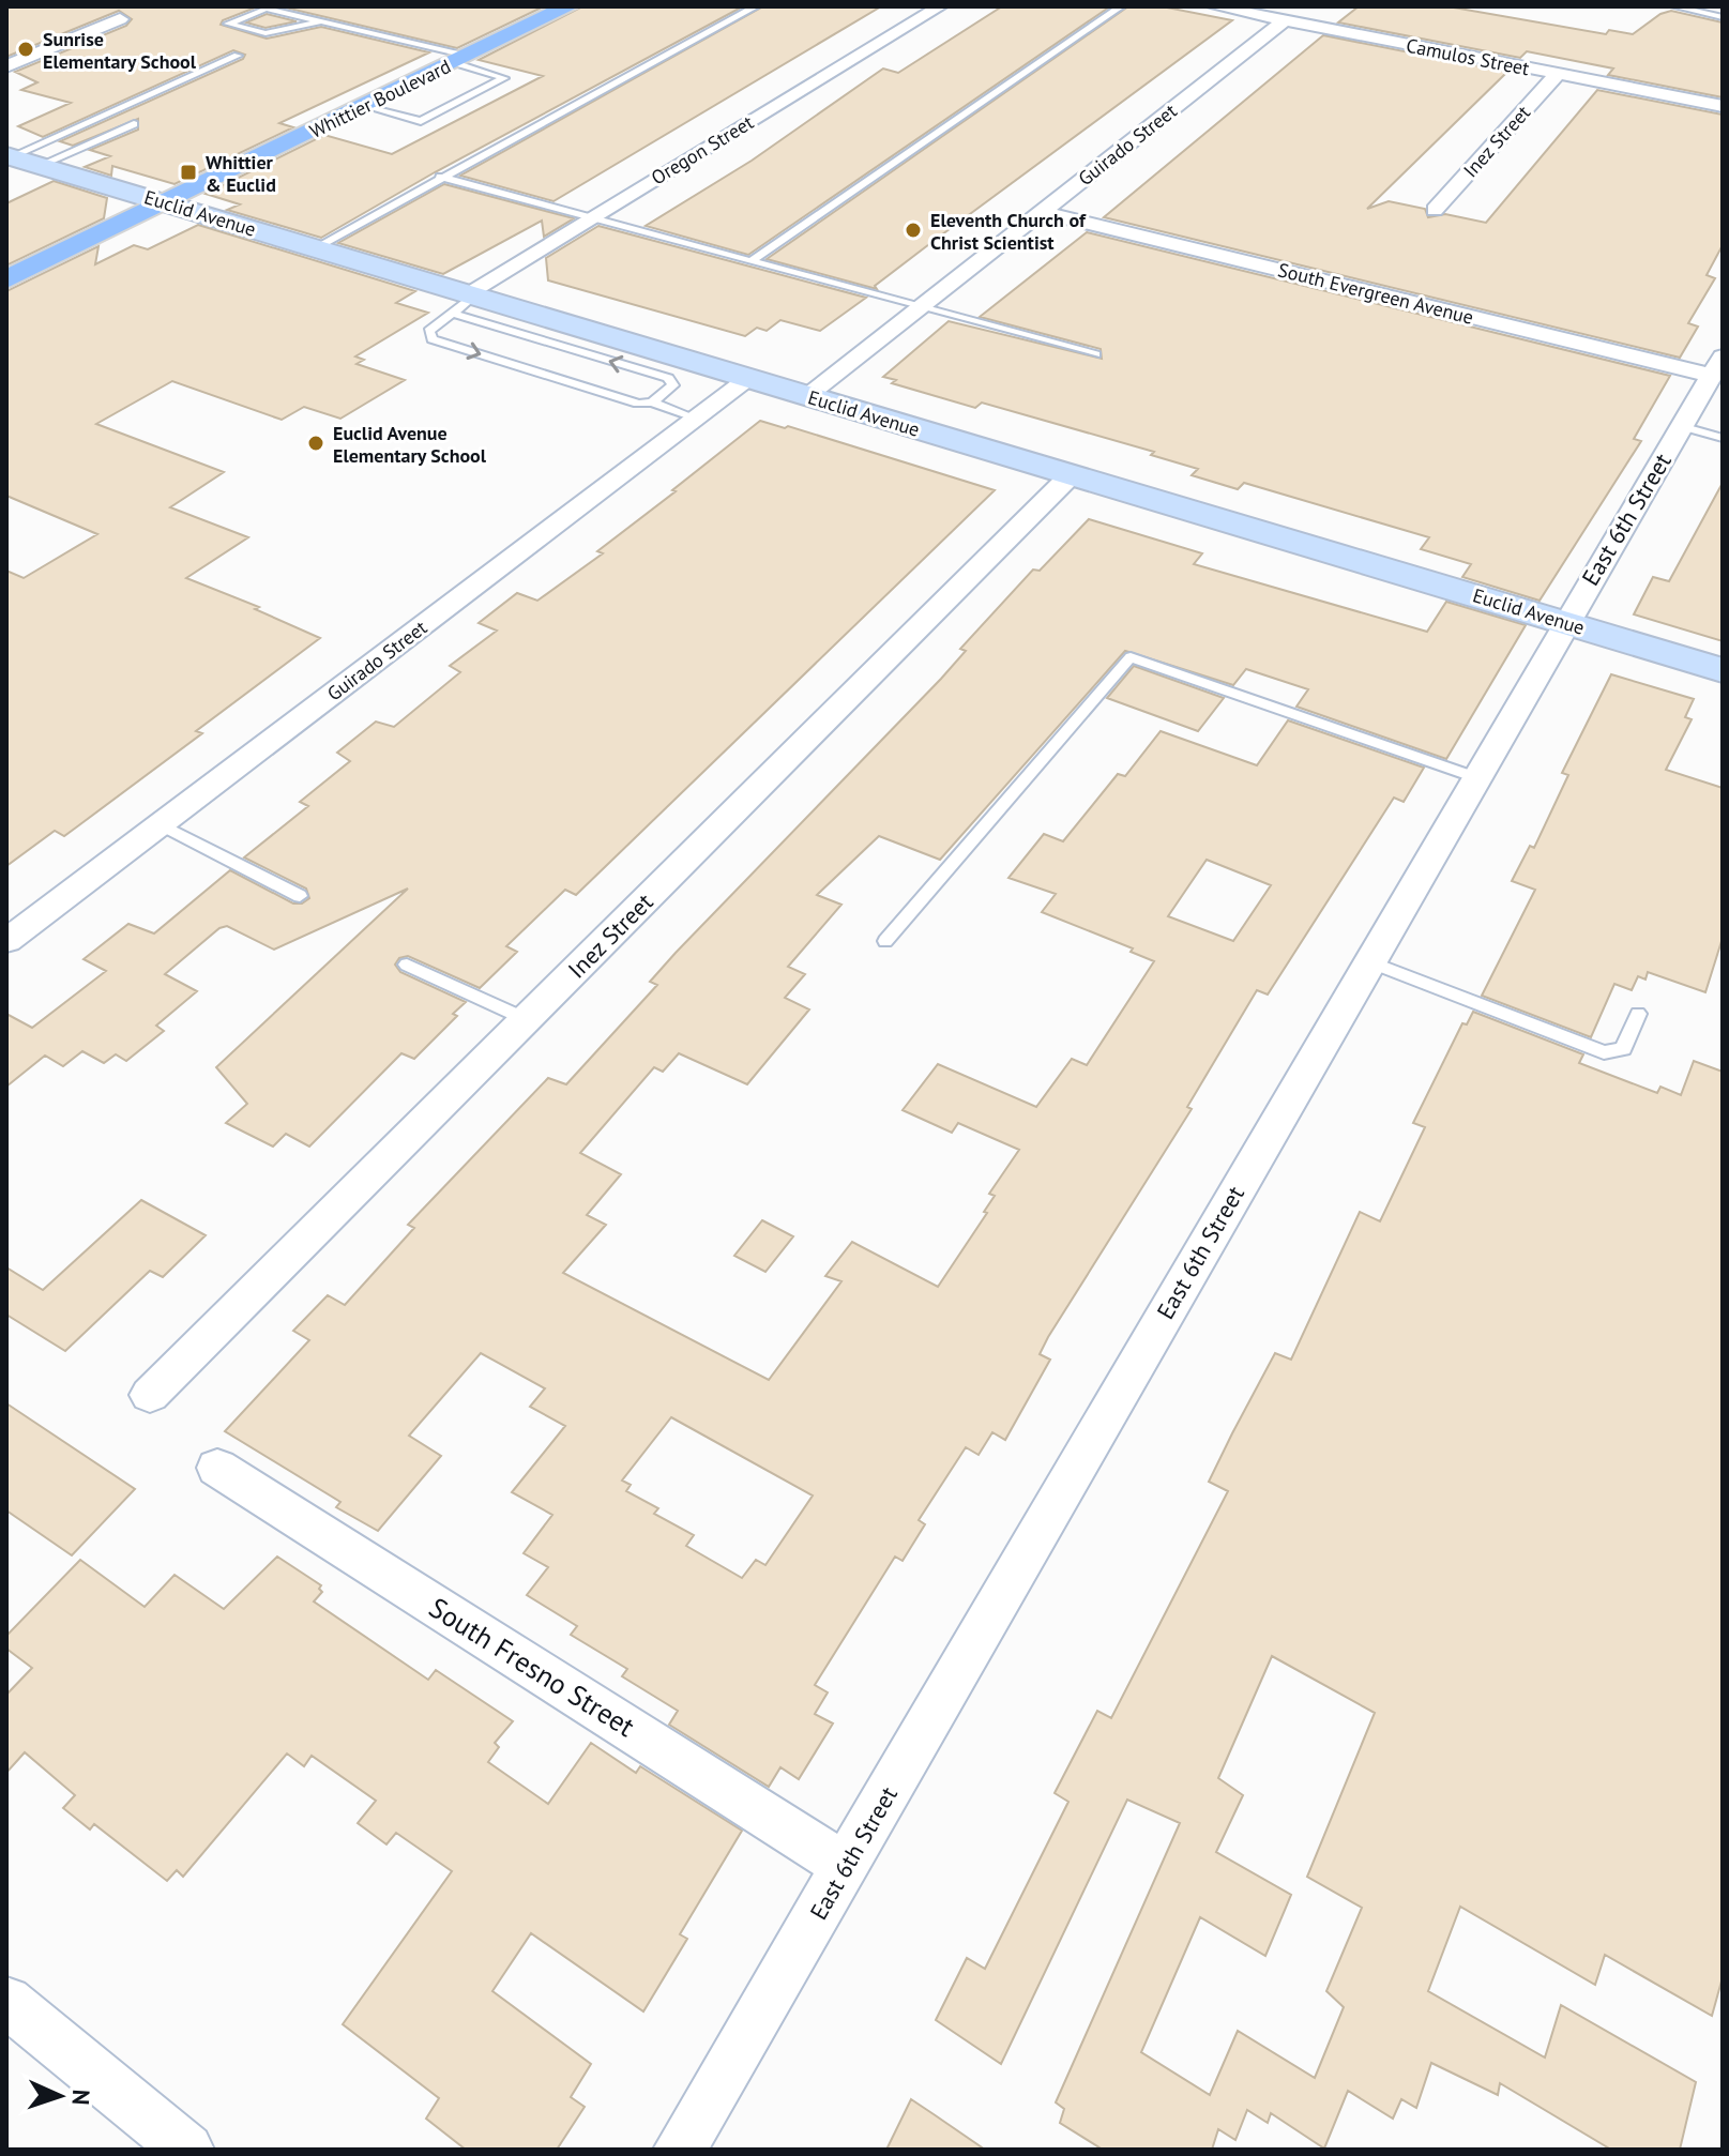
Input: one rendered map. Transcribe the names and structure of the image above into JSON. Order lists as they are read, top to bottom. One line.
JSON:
{"streets":{"main road":["Whittier Boulevard"],"street":["Camulos Street","Inez Street","Guirado Street","Oregon Street","Euclid Avenue","South Evergreen Avenue","East 6th Street","South Fresno Street"]},"crossings":[["Camulos Street","Inez Street"],["Camulos Street","Guirado Street"],["Whittier Boulevard","Euclid Avenue"],["Inez Street","Euclid Avenue"],["Guirado Street","Euclid Avenue"],["Guirado Street","South Evergreen Avenue"],["Oregon Street","Euclid Avenue"],["Euclid Avenue","East 6th Street"],["South Evergreen Avenue","East 6th Street"],["East 6th Street","South Fresno Street"]],"places":{"other":["Sunrise Elementary School","Eleventh Church of Christ Scientist","Euclid Avenue Elementary School"],"transit":["Whittier & Euclid"]},"north":"right"}
